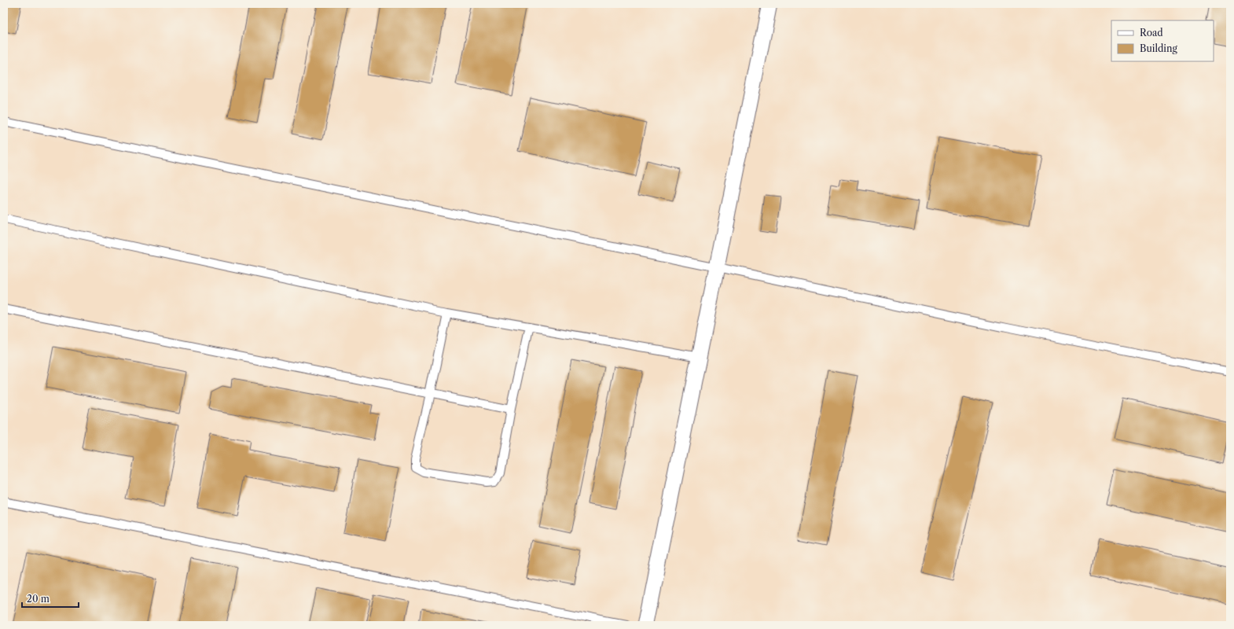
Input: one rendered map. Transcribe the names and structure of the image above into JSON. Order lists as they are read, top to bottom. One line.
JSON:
{"legend":["Road","Building"],"scale_bar":"20 m"}
